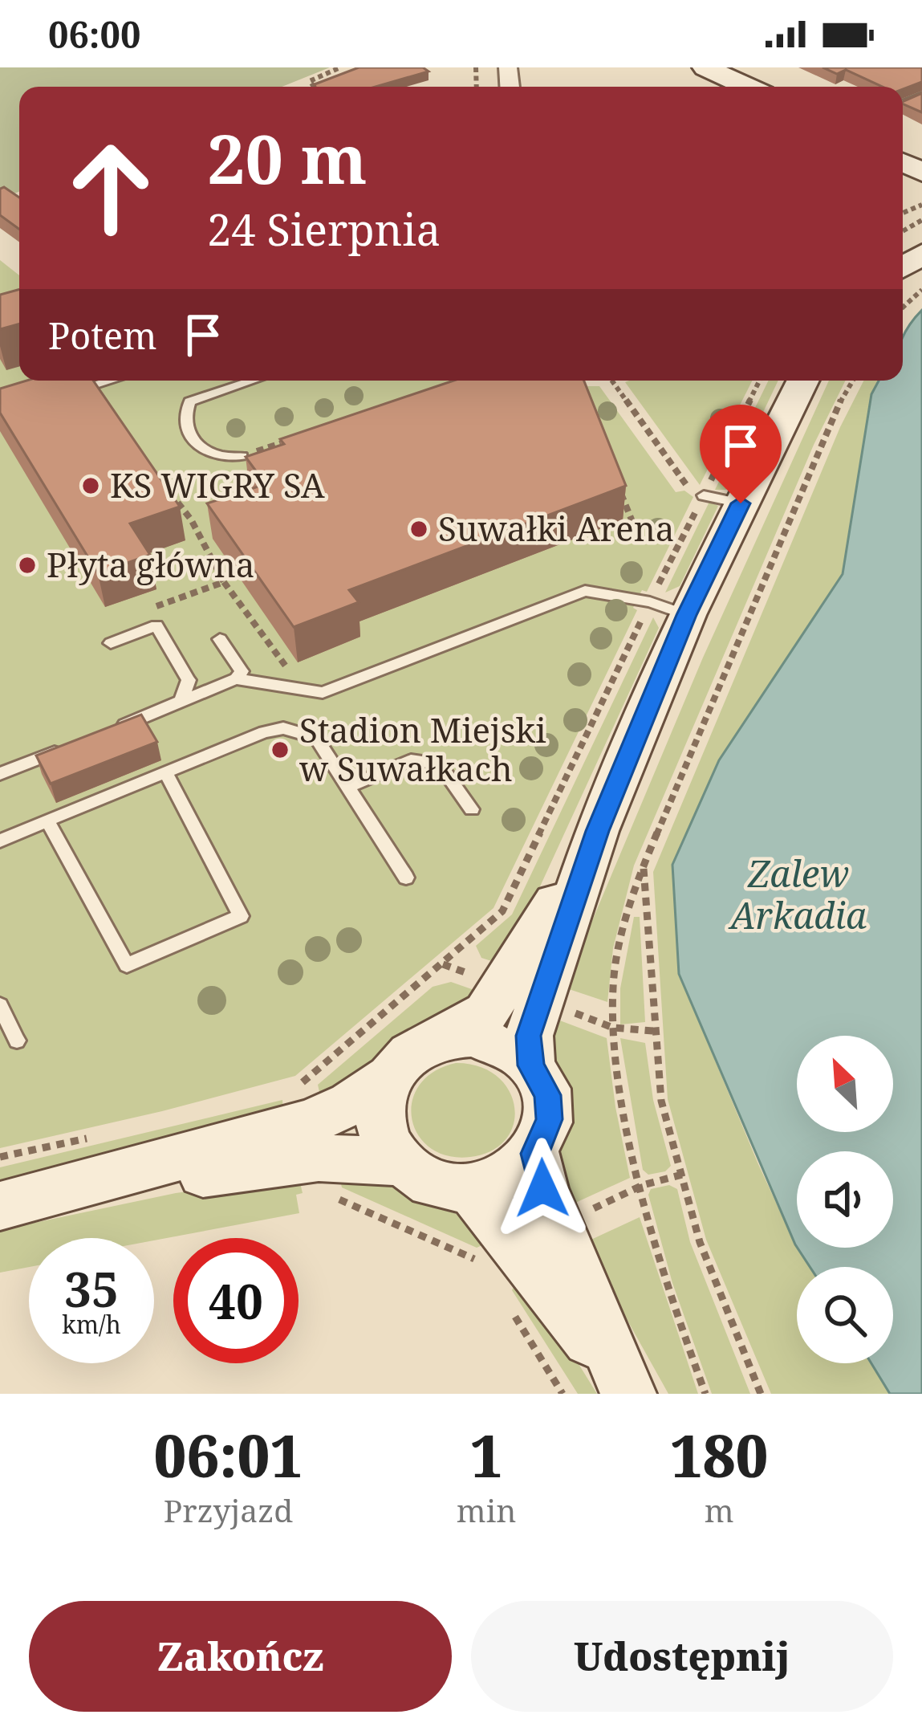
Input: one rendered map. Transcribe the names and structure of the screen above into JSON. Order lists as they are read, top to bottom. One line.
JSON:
{"water":["Zalew Arkadia"],"places":["KS WIGRY SA","Suwałki Arena","Płyta główna","Stadion Miejski w Suwałkach"],"north":"top left","page":{"status":"06:00","turn":["20 m","24 Sierpnia"],"then":"Potem","speed":"35 km/h","limit":"40","eta":["06:01","Przyjazd","1","min","180","m"],"buttons":["Zakończ","Udostępnij"]}}
